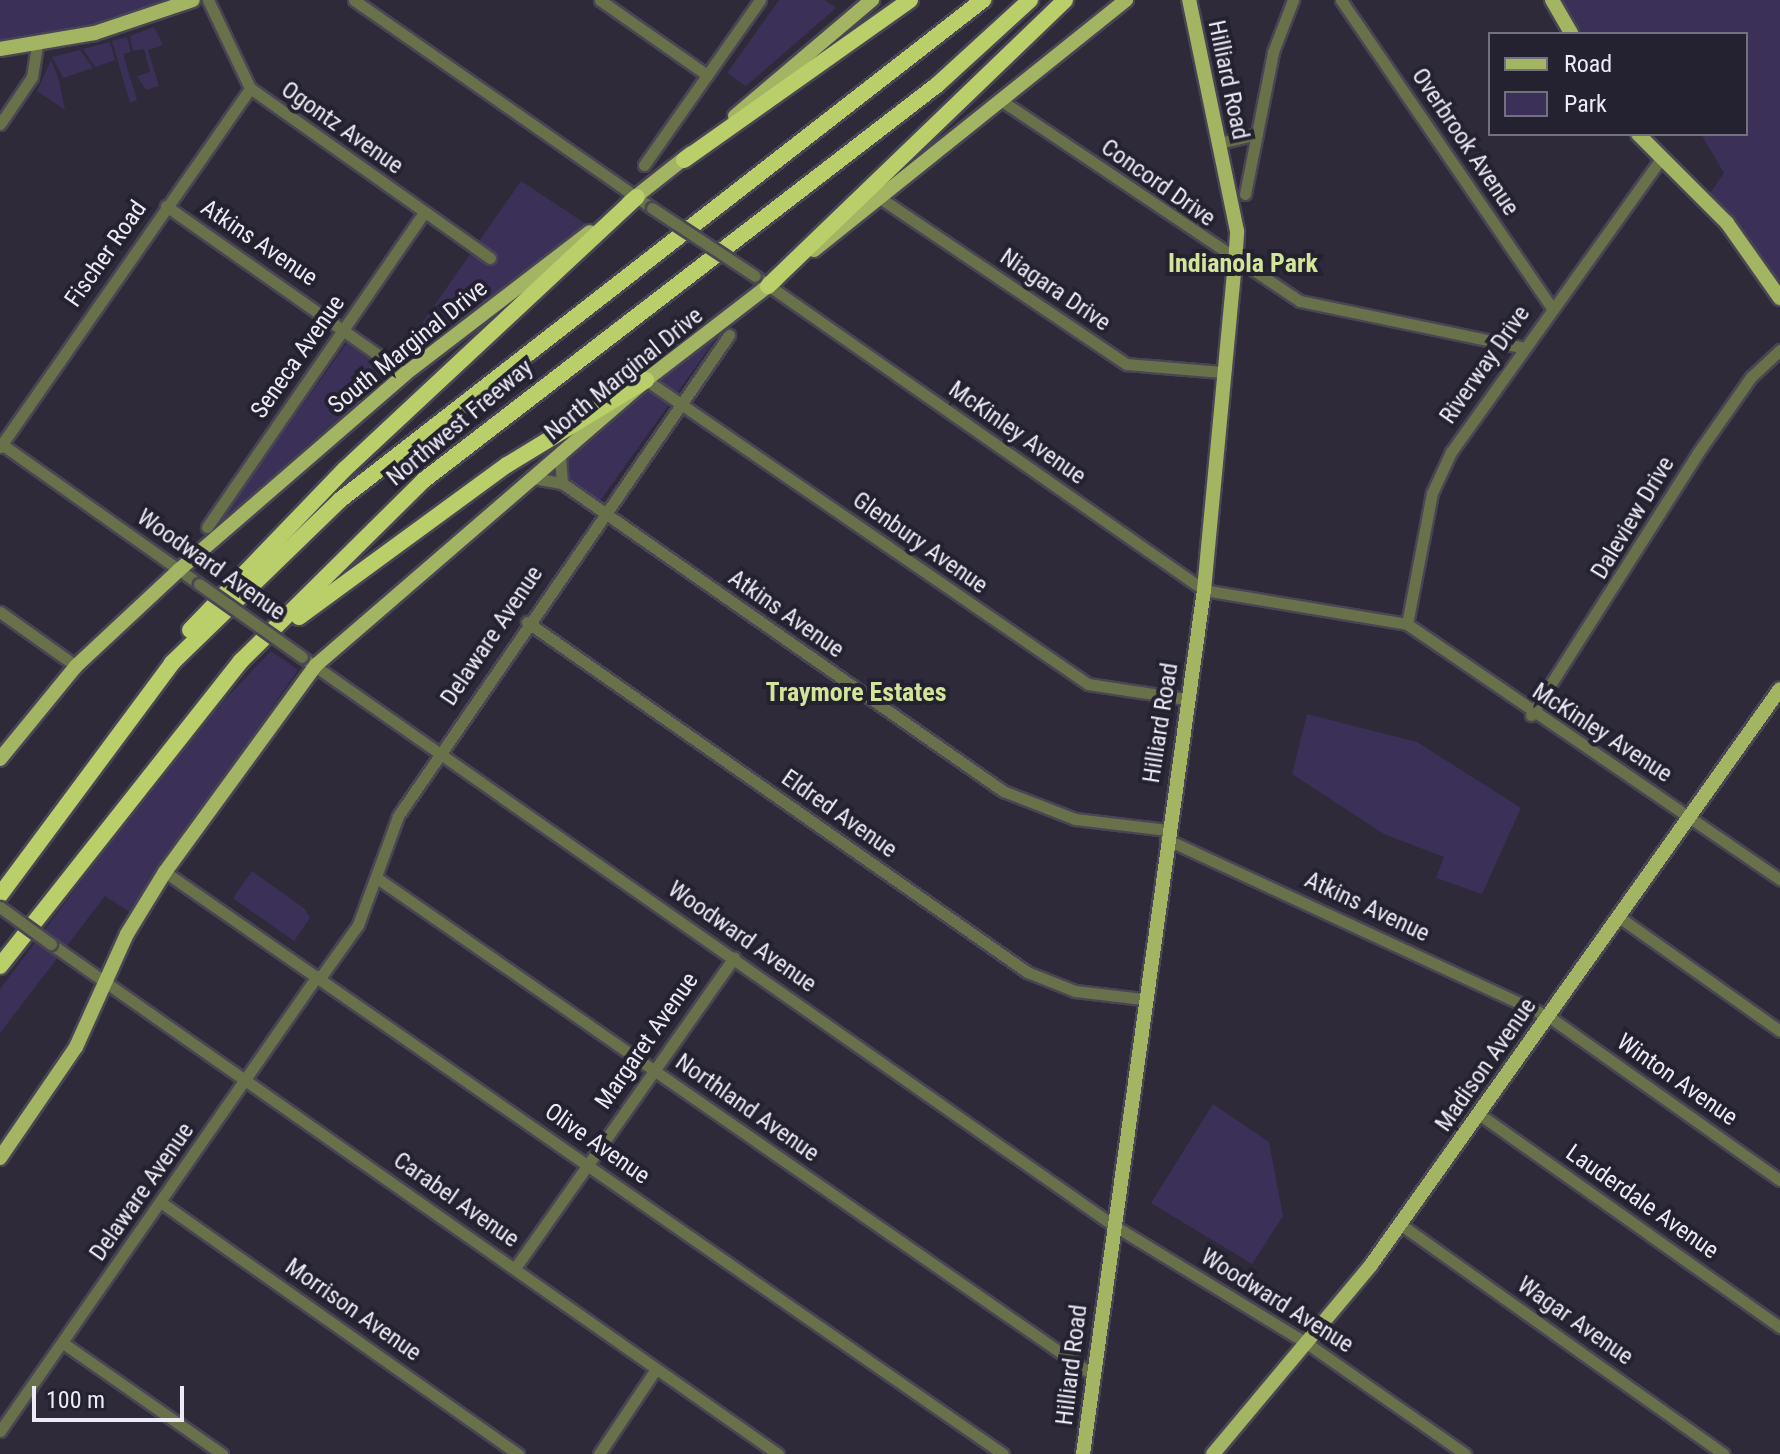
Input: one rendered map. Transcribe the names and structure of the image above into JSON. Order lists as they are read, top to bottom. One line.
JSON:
{"streets":{"highway":["Northwest Freeway"],"main road":["Hilliard Road","South Marginal Drive","North Marginal Drive","Madison Avenue"],"street":["Ogontz Avenue","Overbrook Avenue","Concord Drive","Atkins Avenue","Fischer Road","Niagara Drive","Seneca Avenue","Riverway Drive","McKinley Avenue","Daleview Drive","Glenbury Avenue","Woodward Avenue","Delaware Avenue","Eldred Avenue","Margaret Avenue","Winton Avenue","Northland Avenue","Olive Avenue","Carabel Avenue","Lauderdale Avenue","Morrison Avenue","Wagar Avenue"]},"crossings":[["Hilliard Road","Concord Drive"],["Hilliard Road","Atkins Avenue"],["Hilliard Road","Niagara Drive"],["Hilliard Road","McKinley Avenue"],["Hilliard Road","Glenbury Avenue"],["Hilliard Road","Woodward Avenue"],["Hilliard Road","Eldred Avenue"],["Hilliard Road","Northland Avenue"],["Ogontz Avenue","Fischer Road"],["Ogontz Avenue","Seneca Avenue"],["Overbrook Avenue","Riverway Drive"],["Concord Drive","Riverway Drive"],["Concord Drive","North Marginal Drive"],["Atkins Avenue","Fischer Road"],["Atkins Avenue","South Marginal Drive"],["Atkins Avenue","Seneca Avenue"],["Atkins Avenue","North Marginal Drive"],["Atkins Avenue","Delaware Avenue"],["Atkins Avenue","Madison Avenue"],["Atkins Avenue","Winton Avenue"],["Fischer Road","Woodward Avenue"],["Niagara Drive","North Marginal Drive"],["South Marginal Drive","McKinley Avenue"],["South Marginal Drive","Woodward Avenue"],["Riverway Drive","McKinley Avenue"],["North Marginal Drive","McKinley Avenue"],["North Marginal Drive","Glenbury Avenue"],["North Marginal Drive","Woodward Avenue"],["North Marginal Drive","Olive Avenue"],["North Marginal Drive","Carabel Avenue"],["McKinley Avenue","Daleview Drive"],["McKinley Avenue","Madison Avenue"],["Glenbury Avenue","Delaware Avenue"],["Woodward Avenue","Delaware Avenue"],["Woodward Avenue","Margaret Avenue"],["Woodward Avenue","Madison Avenue"],["Delaware Avenue","Eldred Avenue"],["Delaware Avenue","Northland Avenue"],["Delaware Avenue","Olive Avenue"],["Delaware Avenue","Carabel Avenue"],["Delaware Avenue","Morrison Avenue"],["Margaret Avenue","Northland Avenue"],["Margaret Avenue","Olive Avenue"],["Margaret Avenue","Carabel Avenue"],["Madison Avenue","Winton Avenue"],["Madison Avenue","Lauderdale Avenue"],["Madison Avenue","Wagar Avenue"]],"districts":["Indianola Park","Traymore Estates"],"legend":["Road","Park"],"scale_bar":"100 m"}
